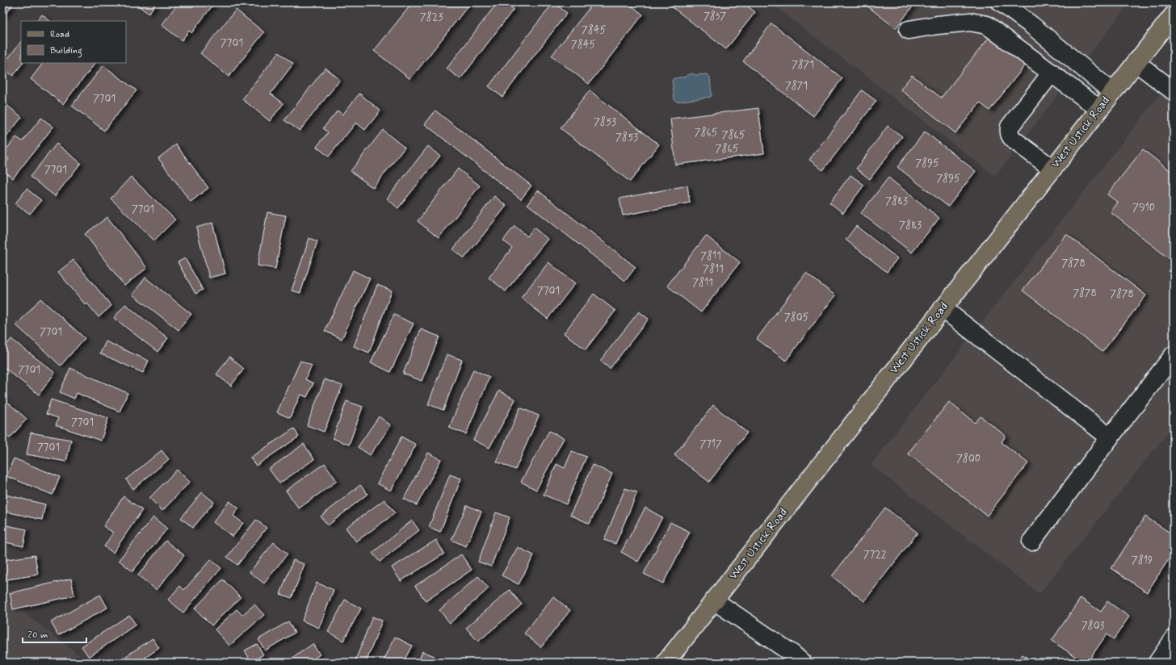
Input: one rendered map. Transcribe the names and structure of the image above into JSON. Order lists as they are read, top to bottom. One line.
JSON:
{"streets":{"main road":["West Ustick Road"]},"house_numbers":["7837","7823","7845","7701","7845","7871","7871","7701","7853","7865","7865","7853","7865","7895","7701","7895","7883","7910","7701","7883","7811","7878","7811","7811","7701","7878","7878","7805","7701","7701","7701","7717","7701","7800","7722","7819","7803"],"legend":["Road","Building"],"scale_bar":"20 m"}
